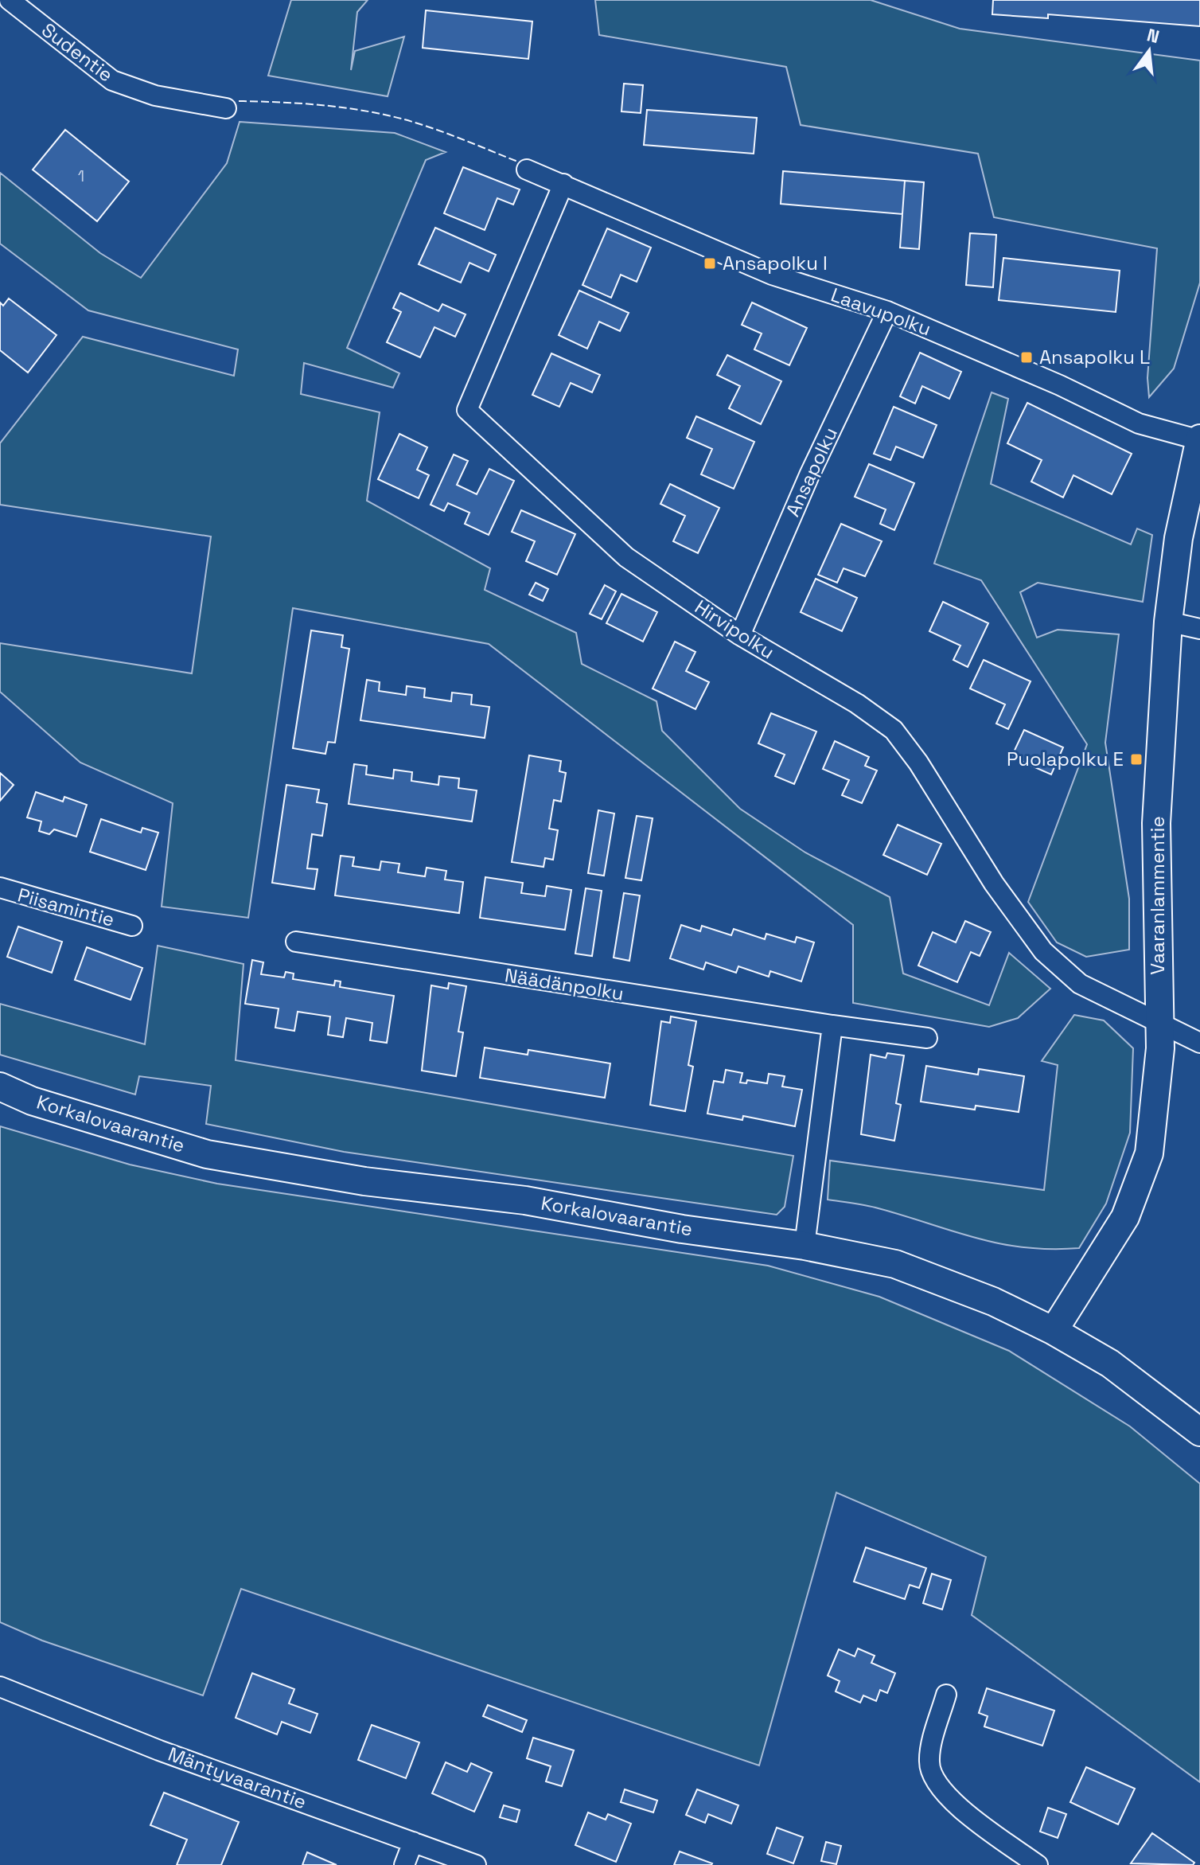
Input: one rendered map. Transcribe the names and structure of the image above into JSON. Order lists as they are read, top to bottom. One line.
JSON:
{"streets":{"street":["Sudentie","Laavupolku","Ansapolku","Hirvipolku","Vaaranlammentie","Piisamintie","Näädänpolku","Korkalovaarantie","Mäntyvaarantie"]},"crossings":[["Laavupolku","Ansapolku"],["Laavupolku","Hirvipolku"],["Laavupolku","Vaaranlammentie"],["Ansapolku","Hirvipolku"],["Hirvipolku","Vaaranlammentie"],["Vaaranlammentie","Korkalovaarantie"]],"places":{"transit":["Ansapolku I","Ansapolku L","Puolapolku E"]},"house_numbers":["1"],"north":"top"}
